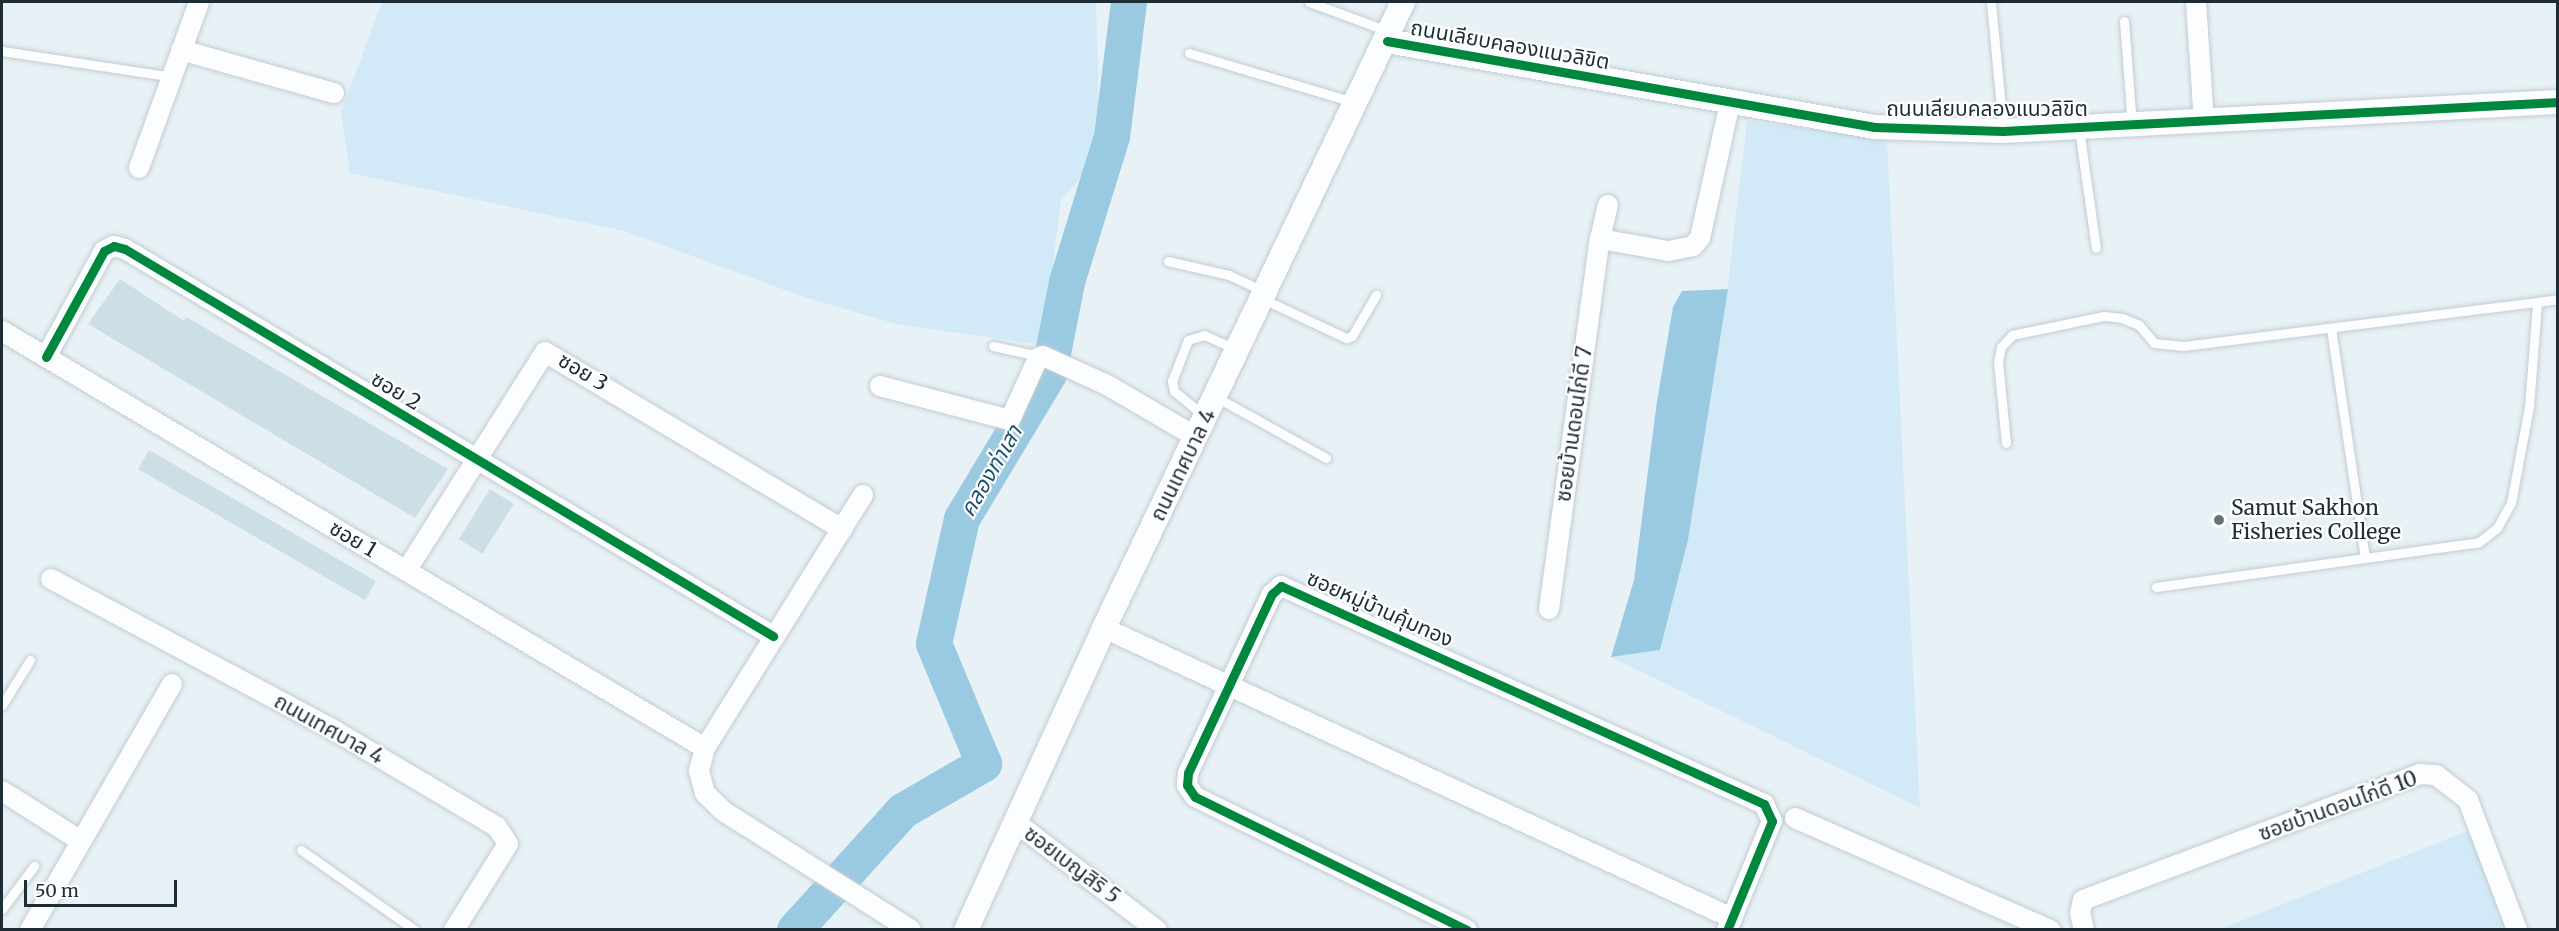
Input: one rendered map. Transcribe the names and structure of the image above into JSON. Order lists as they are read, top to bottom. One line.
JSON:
{"streets":{"street":["ถนนเลียบคลองแนวลิขิต","ซอย 3","ซอย 2","ซอยบ้านดอนไก่ดี 7","ถนนเทศบาล 4","ซอย 1","ซอยหมู่บ้านคุ้มทอง","ซอยบ้านดอนไก่ดี 10","ซอยเบญสิริ 5"]},"crossings":[["ถนนเลียบคลองแนวลิขิต","ถนนเทศบาล 4"],["ซอย 3","ซอย 2"],["ซอย 3","ซอย 1"],["ซอย 2","ซอย 1"],["ถนนเทศบาล 4","ซอยหมู่บ้านคุ้มทอง"],["ถนนเทศบาล 4","ซอยเบญสิริ 5"]],"water":["คลองท่าเสา"],"places":["Samut Sakhon Fisheries College"],"scale_bar":"50 m"}
